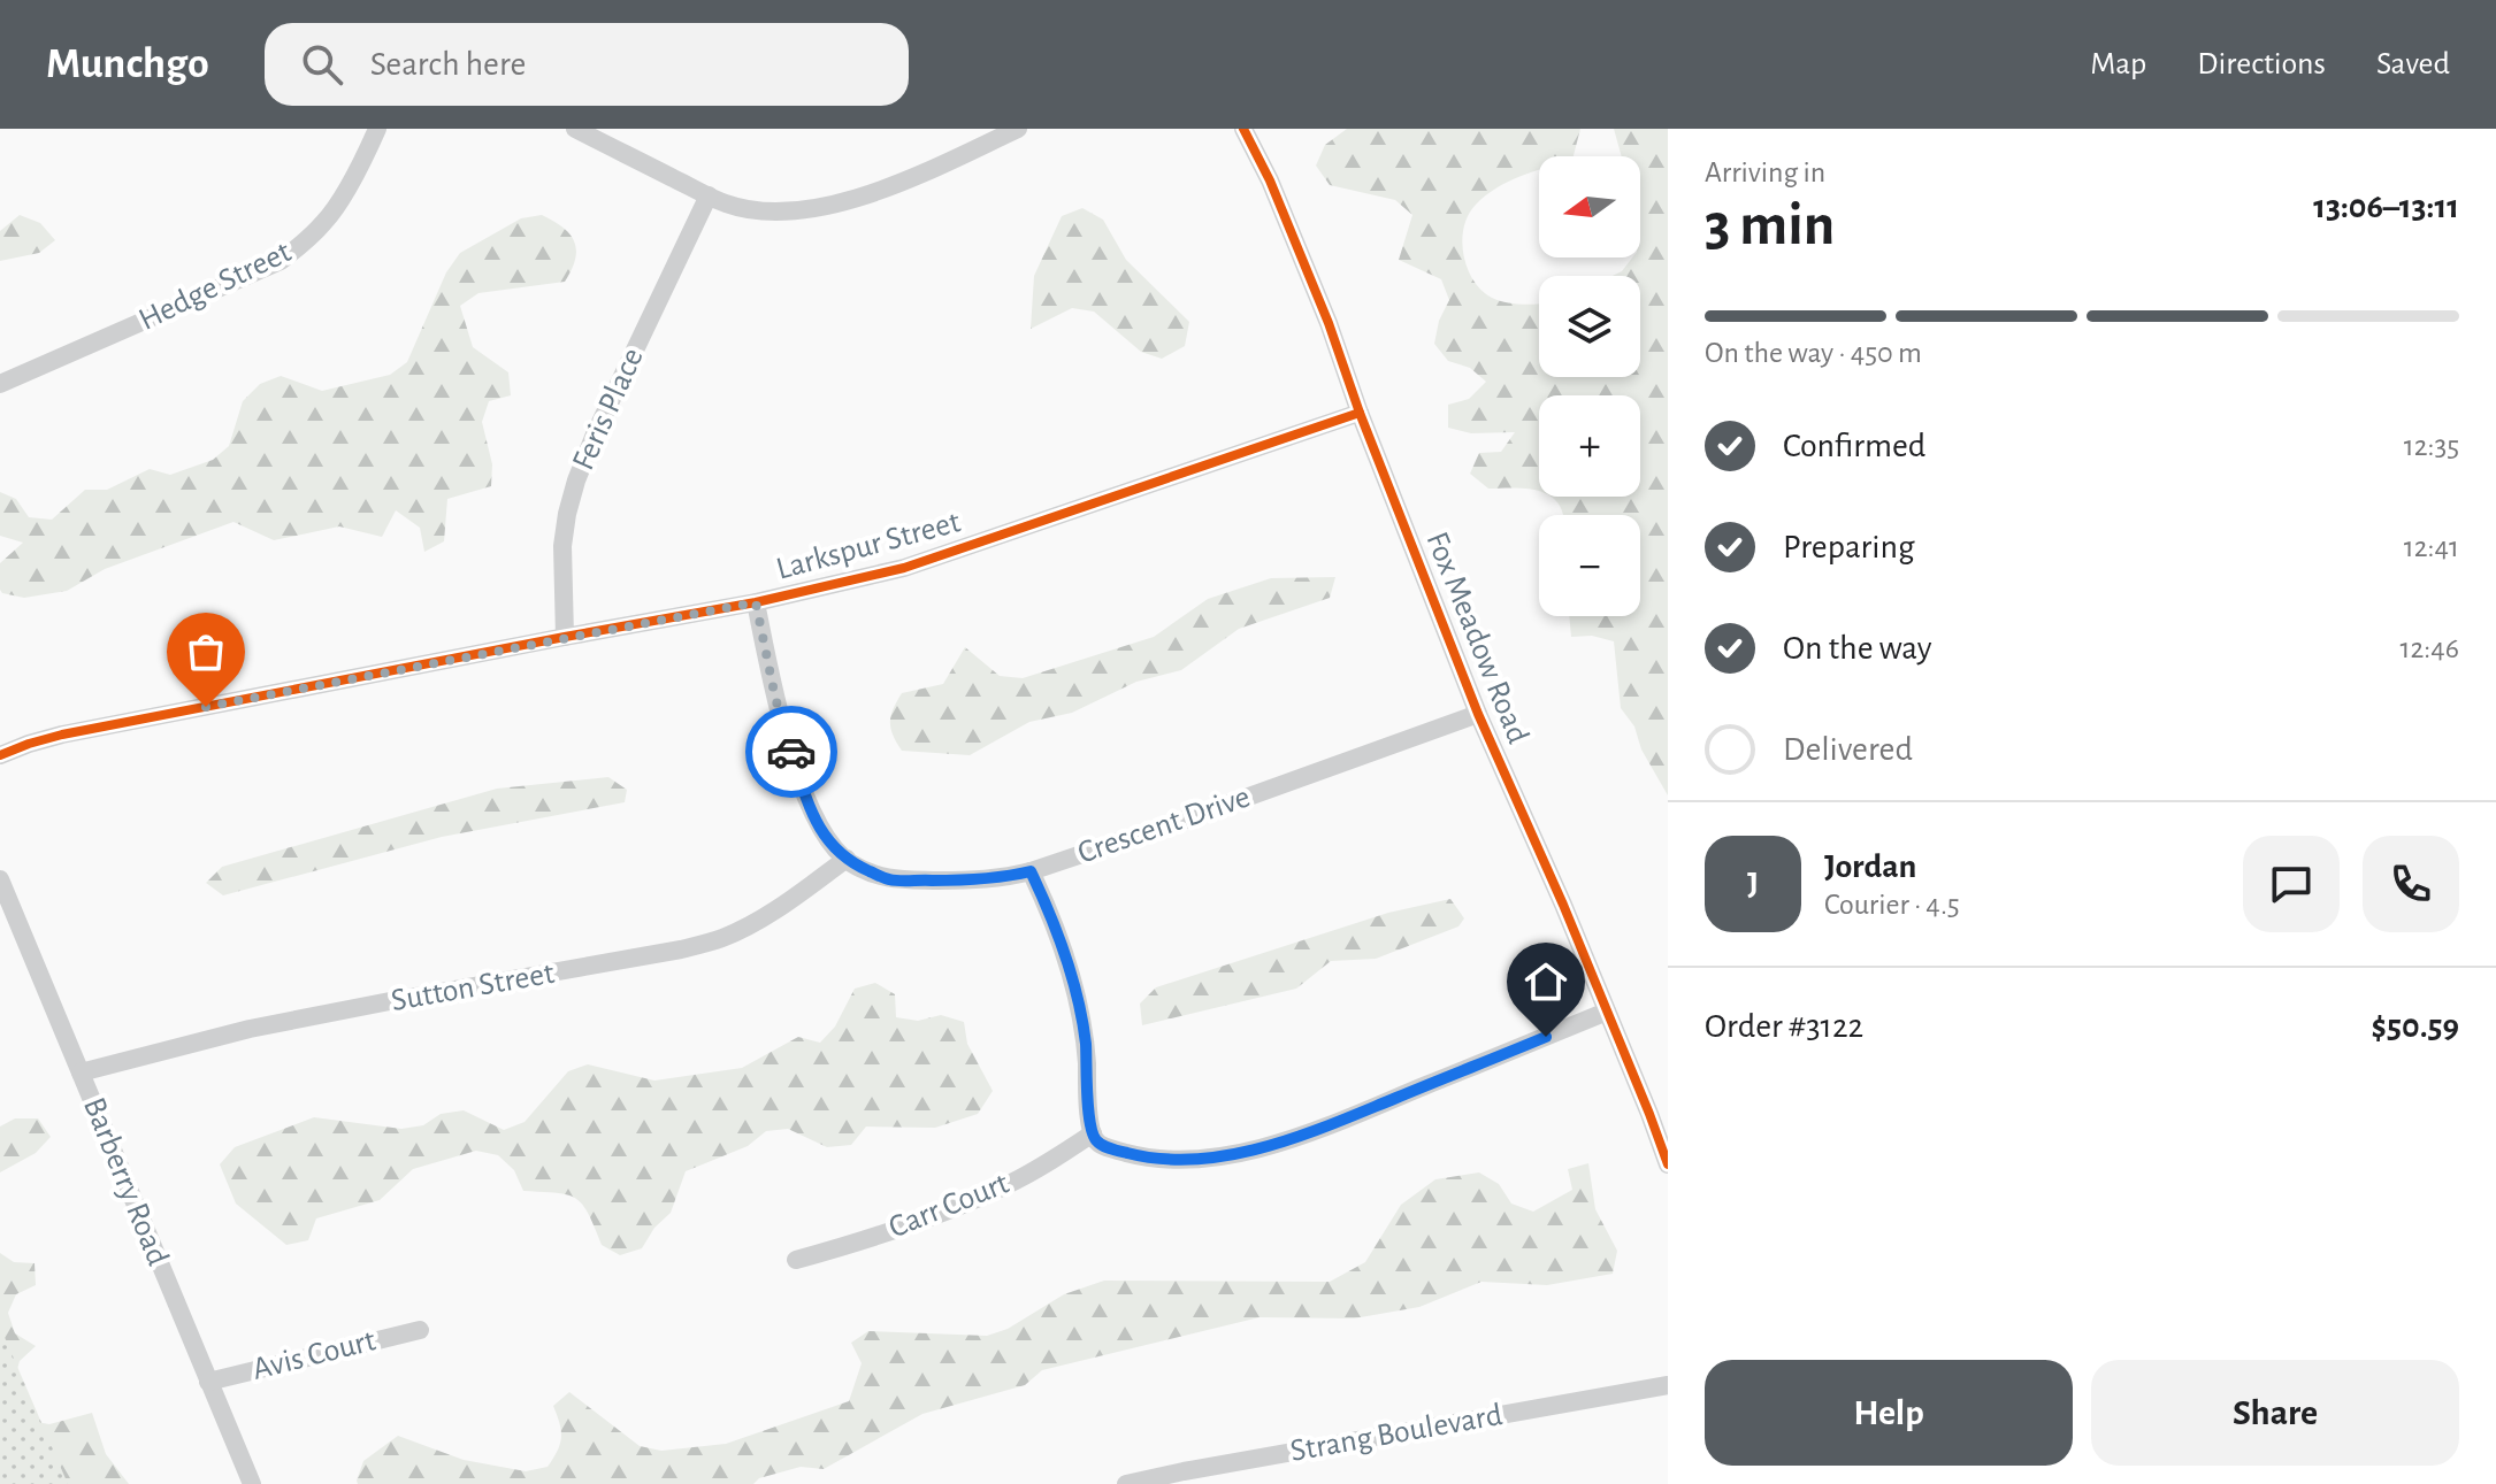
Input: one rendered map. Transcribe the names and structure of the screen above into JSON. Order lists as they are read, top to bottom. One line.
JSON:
{"streets":{"street":["Hedge Street","Feris Place","Larkspur Street","Fox Meadow Road","Crescent Drive","Sutton Street","Barberry Road","Carr Court","Avis Court","Strang Boulevard"]},"crossings":[["Feris Place","Larkspur Street"],["Larkspur Street","Fox Meadow Road"],["Larkspur Street","Crescent Drive"],["Fox Meadow Road","Crescent Drive"],["Crescent Drive","Sutton Street"],["Sutton Street","Barberry Road"],["Barberry Road","Avis Court"]],"north":"left","page":{"header":"Munchgo","search":"Search here","nav":["Map","Directions","Saved"],"heading":["3 min","Arriving in","13:06–13:11"],"panel":["Jordan","Courier · 4.5","Order #3122","$50.59"],"map_buttons":["+","−"],"bar":"On the way · 450 m","list":[["Confirmed","12:35"],["Preparing","12:41"],["On the way","12:46"],"Delivered"],"round":"J","buttons":["Help","Share"]}}
